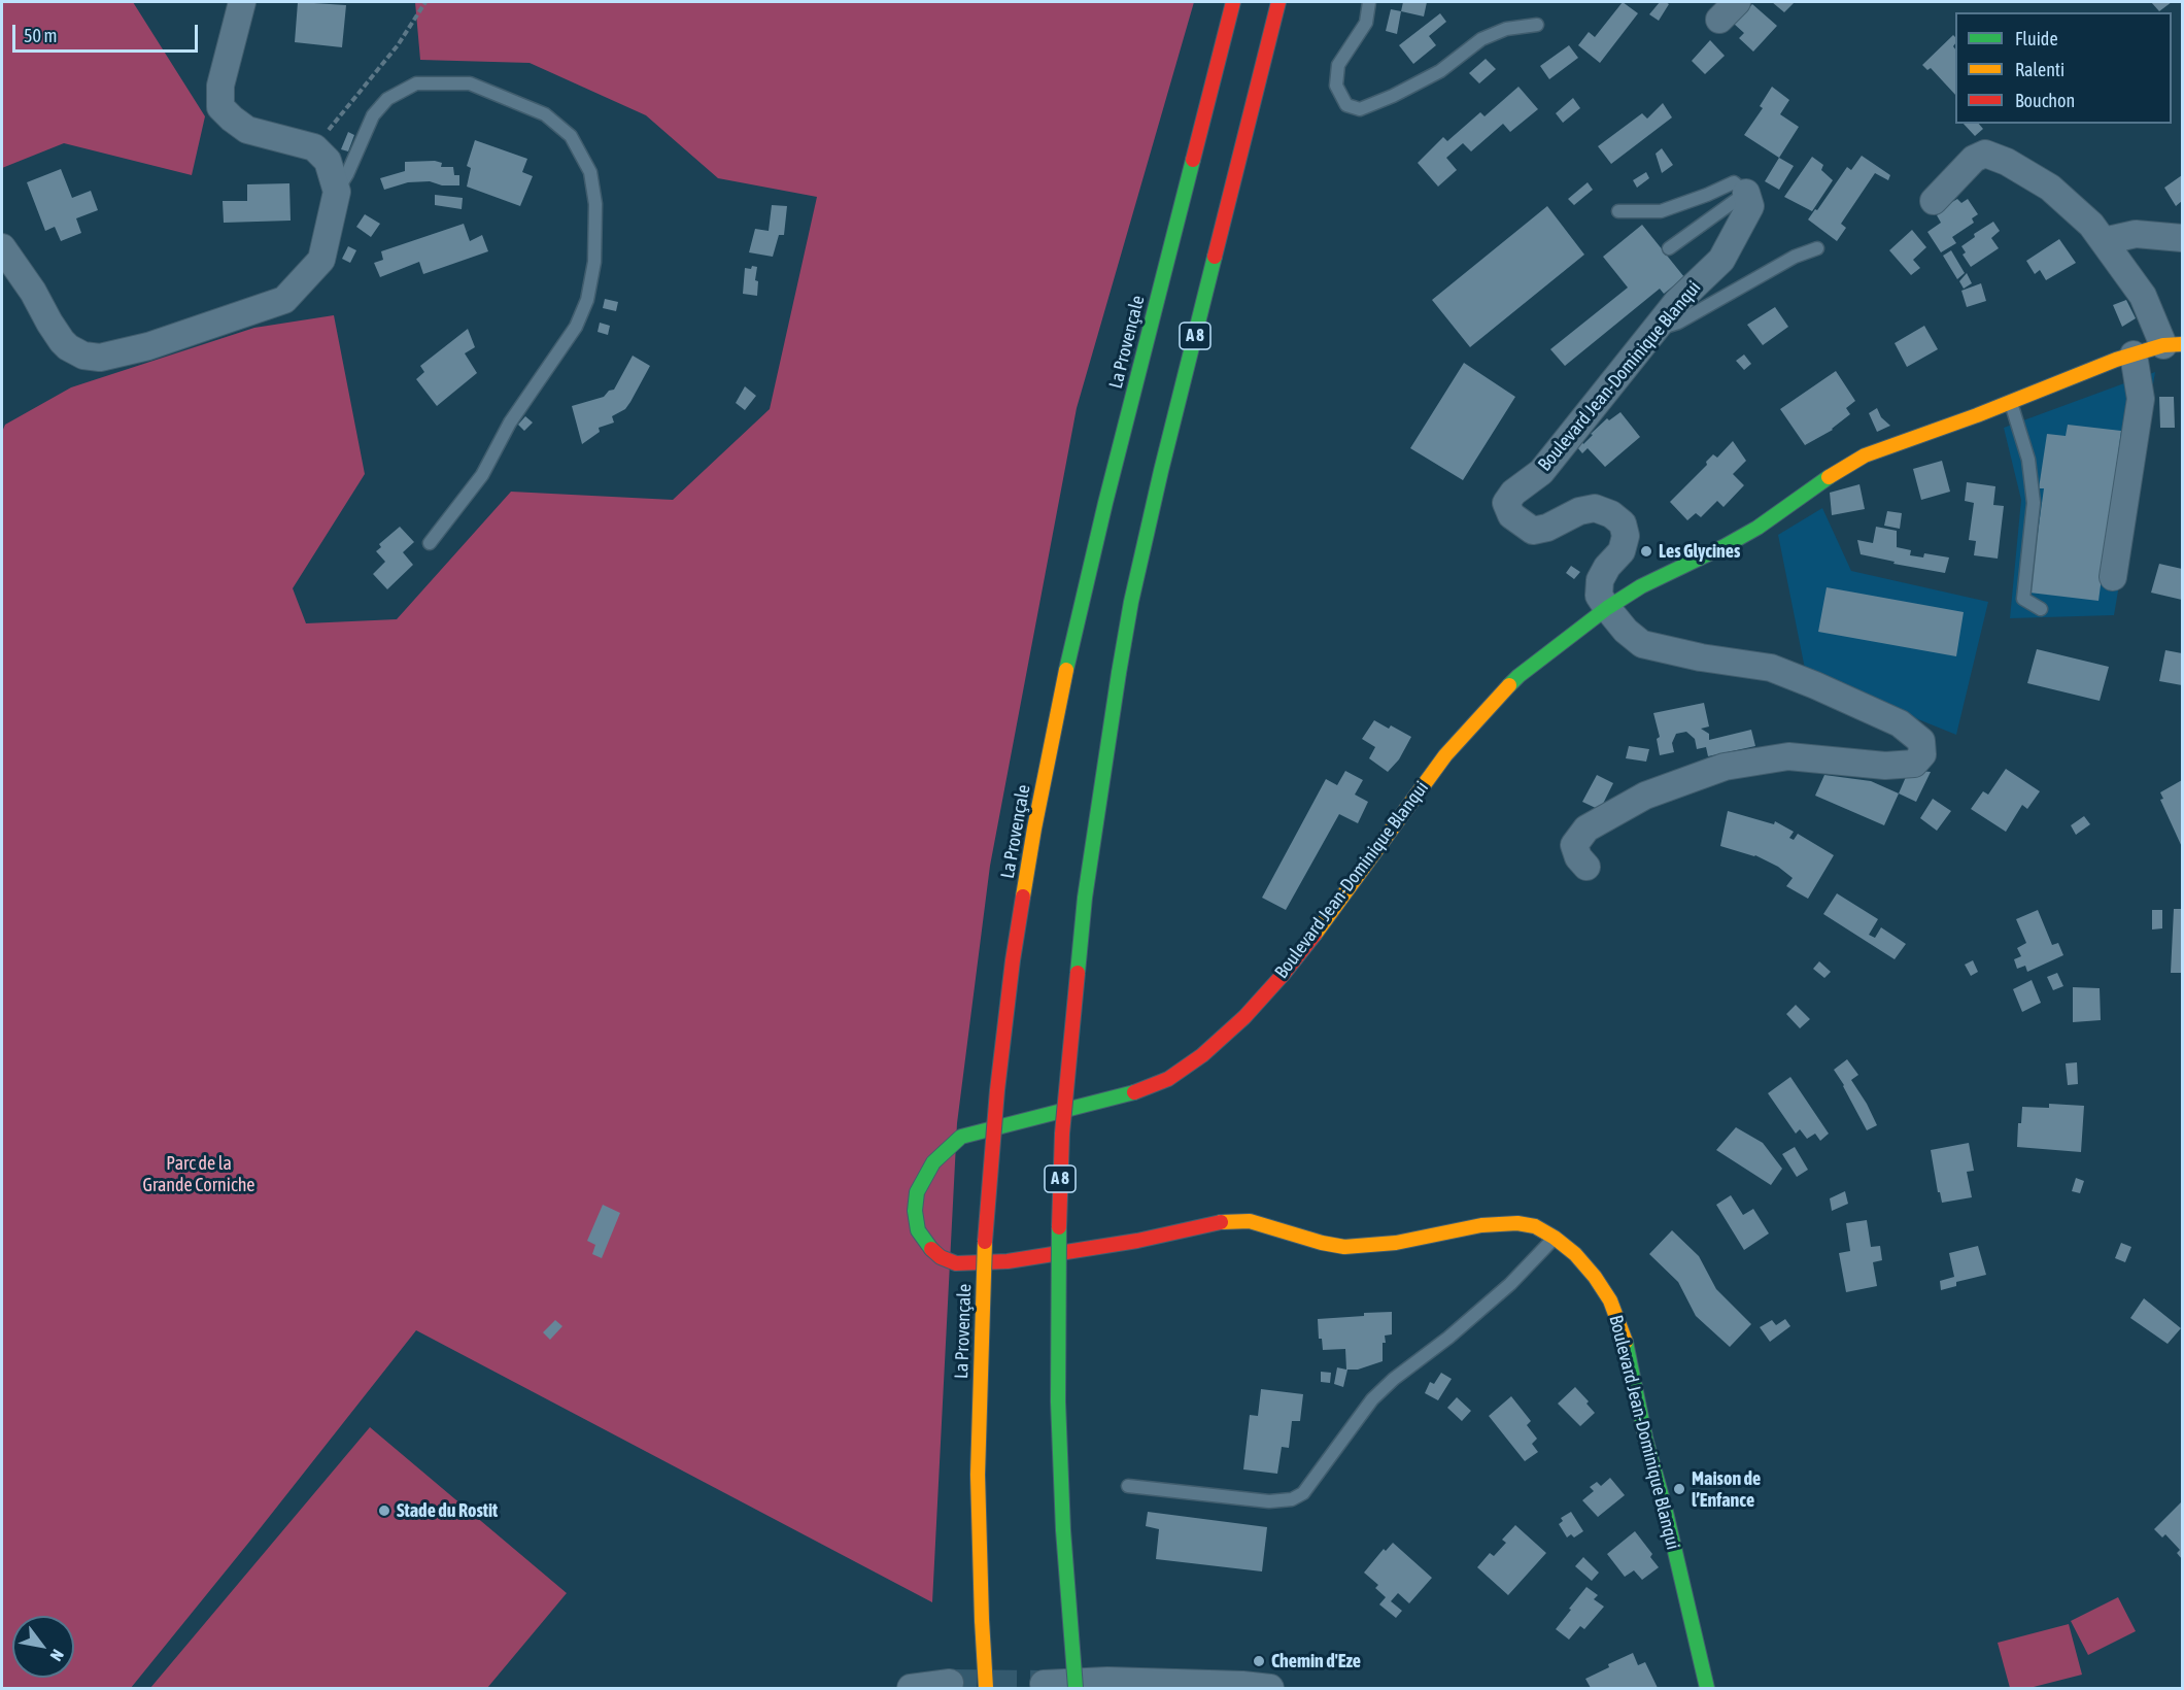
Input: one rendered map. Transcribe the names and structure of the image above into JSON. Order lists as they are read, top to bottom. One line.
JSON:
{"streets":{"main road":["A 8","La Provençale","Boulevard Jean-Dominique Blanqui"]},"parks":["Parc de la Grande Corniche"],"places":["Les Glycines","Maison de l’Enfance","Stade du Rostit","Chemin d'Eze"],"legend":["Fluide","Ralenti","Bouchon"],"scale_bar":"50 m","north":"bottom right"}
